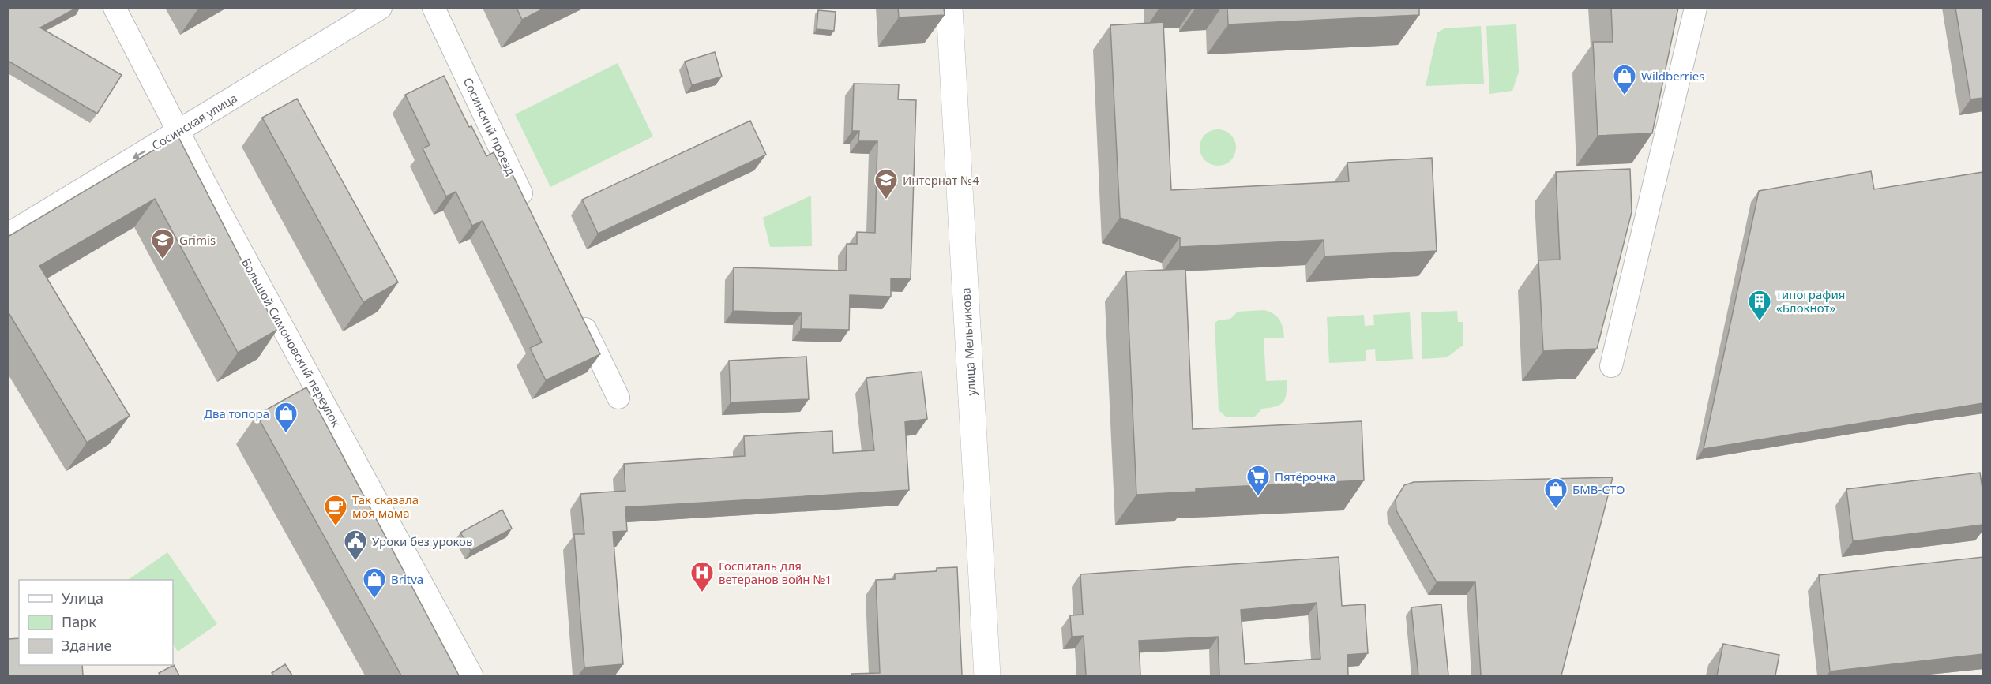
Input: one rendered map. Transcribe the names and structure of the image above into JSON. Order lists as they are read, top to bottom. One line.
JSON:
{"streets":{"street":["Сосинская улица","Сосинский проезд","улица Мельникова","Большой Симоновский переулок"]},"crossings":[["Сосинская улица","Большой Симоновский переулок"]],"one_way":["Сосинская улица"],"places":{"shop":["Wildberries","Два топора","БМВ-СТО","Britva"],"school or university":["Интернат №4","Grimis"],"building":["типография «Блокнот»"],"supermarket":["Пятёрочка"],"cafe":["Так сказала моя мама"],"public building":["Уроки без уроков"],"hospital":["Госпиталь для ветеранов войн №1"]},"legend":["Улица","Парк","Здание"]}
